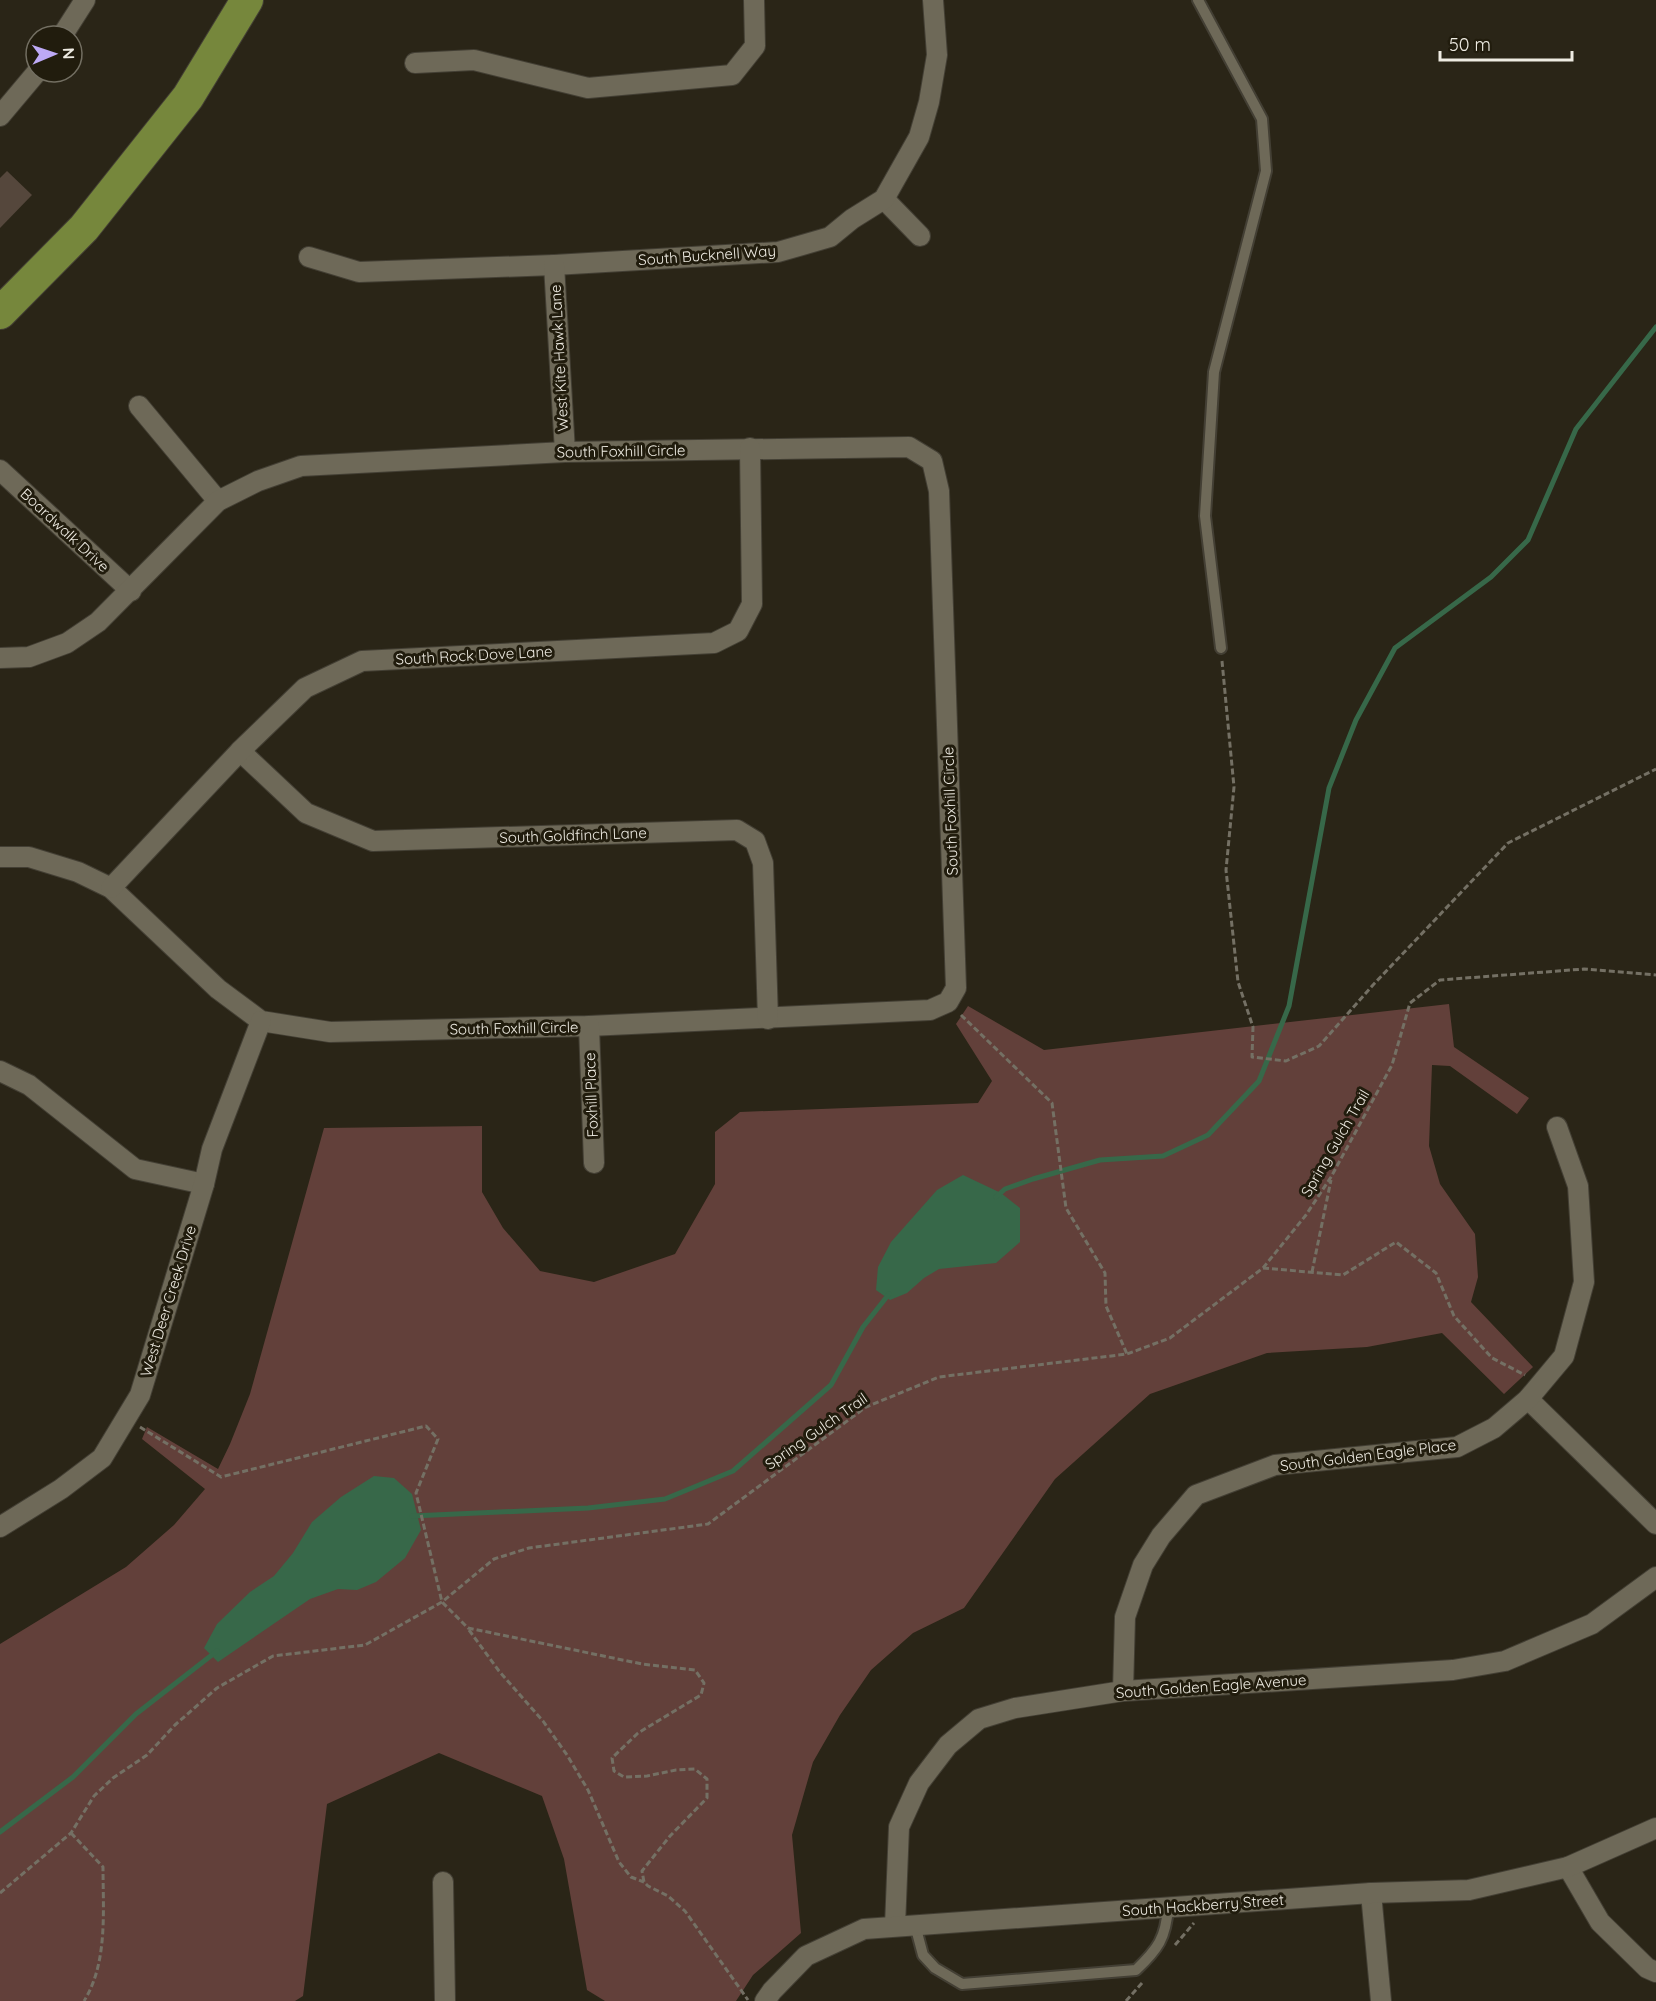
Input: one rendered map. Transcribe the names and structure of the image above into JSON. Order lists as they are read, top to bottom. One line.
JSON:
{"streets":{"street":["South Bucknell Way","West Kite Hawk Lane","South Foxhill Circle","Boardwalk Drive","South Rock Dove Lane","South Goldfinch Lane","Foxhill Place","West Deer Creek Drive","South Golden Eagle Place","South Golden Eagle Avenue","South Hackberry Street"],"path":["Spring Gulch Trail"]},"crossings":[["South Bucknell Way","West Kite Hawk Lane"],["West Kite Hawk Lane","South Foxhill Circle"],["South Foxhill Circle","Boardwalk Drive"],["South Foxhill Circle","South Rock Dove Lane"],["South Foxhill Circle","South Goldfinch Lane"],["South Foxhill Circle","Foxhill Place"],["South Foxhill Circle","West Deer Creek Drive"],["South Rock Dove Lane","South Goldfinch Lane"],["South Golden Eagle Place","South Golden Eagle Avenue"],["South Golden Eagle Avenue","South Hackberry Street"]],"scale_bar":"50 m","north":"right"}
